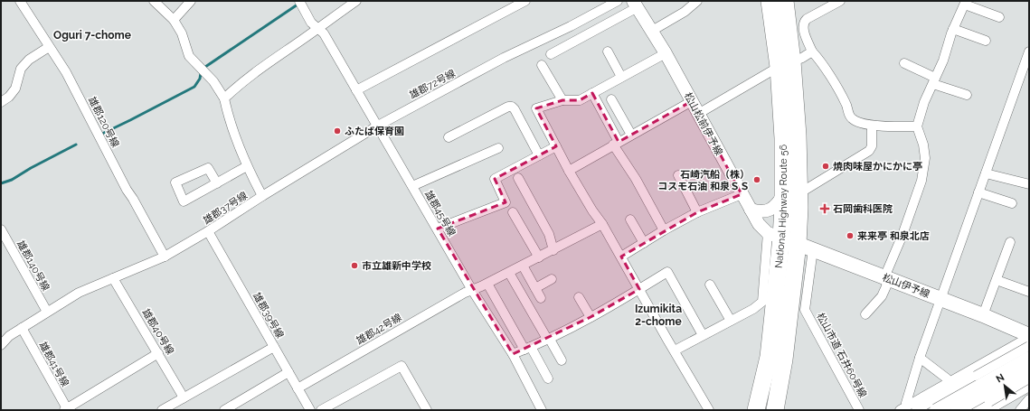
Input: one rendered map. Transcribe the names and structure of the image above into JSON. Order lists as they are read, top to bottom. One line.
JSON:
{"streets":{"highway":["National Highway Route 56"],"main road":["松山松前伊予線","松山伊予線"],"street":["雄郡72号線","雄郡120号線","雄郡37号線","雄郡45号線","雄郡140号線","雄郡39号線","雄郡42号線","雄郡40号線","松山市道 石井60号線","雄郡41号線"]},"crossings":[["雄郡72号線","雄郡37号線"],["雄郡72号線","雄郡45号線"],["雄郡120号線","雄郡37号線"],["松山松前伊予線","National Highway Route 56"],["松山松前伊予線","松山伊予線"],["National Highway Route 56","松山伊予線"],["National Highway Route 56","松山市道 石井60号線"],["雄郡37号線","雄郡140号線"],["雄郡37号線","雄郡39号線"],["雄郡37号線","雄郡40号線"],["雄郡37号線","雄郡41号線"],["雄郡45号線","雄郡42号線"],["松山伊予線","松山市道 石井60号線"],["雄郡39号線","雄郡42号線"]],"districts":["Oguri 7-chome","Izumikita 2-chome"],"places":{"other":["ふたば保育園","焼肉味屋かにかに亭","石崎汽船（株） コスモ石油 和泉ＳＳ","来来亭 和泉北店","市立雄新中学校"],"health":["石岡歯科医院"]},"north":"top left"}
